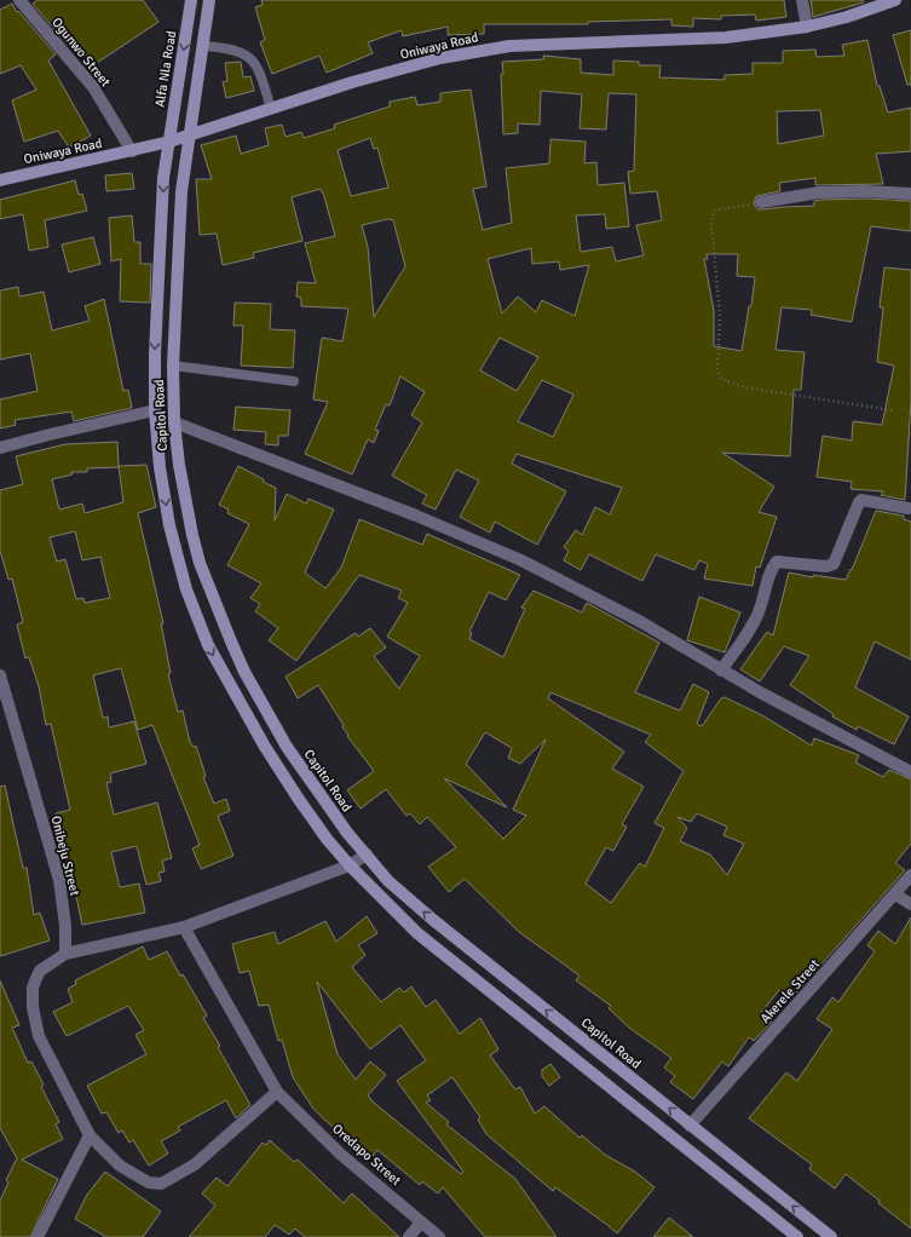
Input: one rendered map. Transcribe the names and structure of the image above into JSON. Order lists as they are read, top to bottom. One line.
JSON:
{"streets":{"main road":["Oniwaya Road","Alfa Nla Road","Capitol Road"],"street":["Ogunwo Street","Onibeju Street","Akerele Street","Oredapo Street"]},"crossings":[["Oniwaya Road","Ogunwo Street"],["Oniwaya Road","Alfa Nla Road"],["Oniwaya Road","Capitol Road"],["Alfa Nla Road","Capitol Road"],["Capitol Road","Akerele Street"]]}
